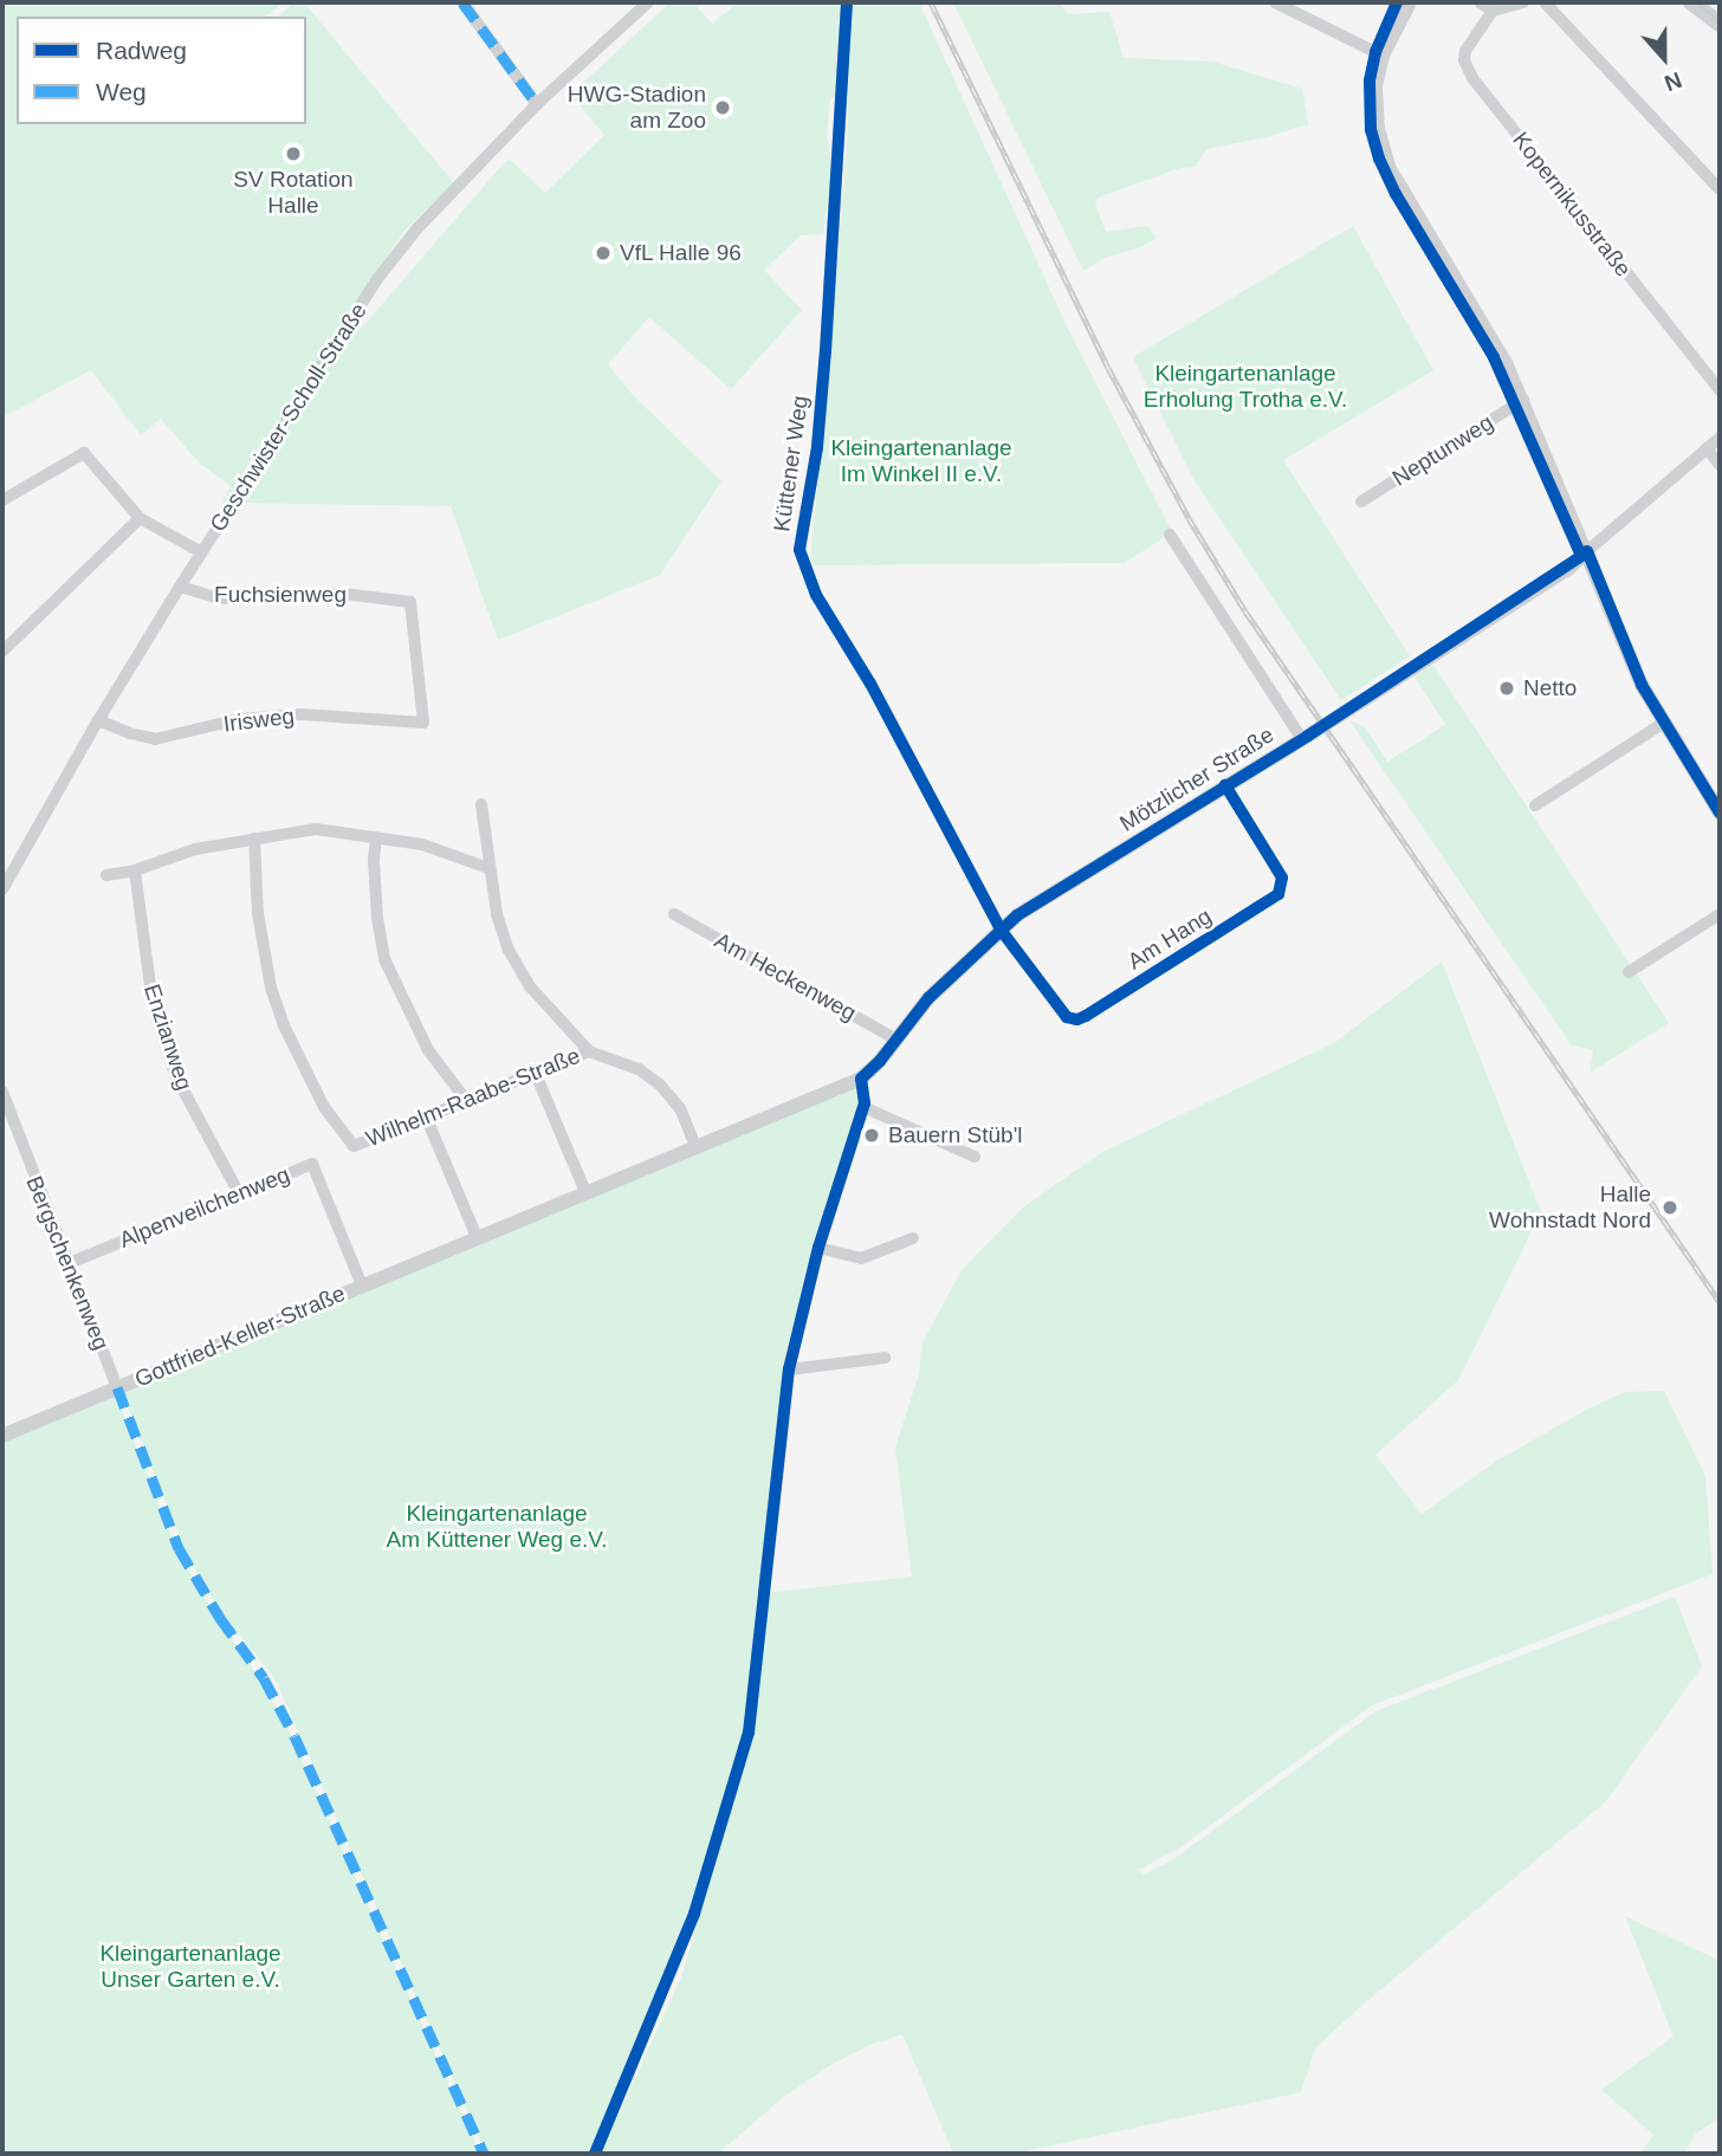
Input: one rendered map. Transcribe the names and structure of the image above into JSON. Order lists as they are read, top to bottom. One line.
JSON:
{"streets":{"street":["Kopernikusstraße","Geschwister-Scholl-Straße","Neptunweg","Küttener Weg","Fuchsienweg","Irisweg","Mötzlicher Straße","Am Hang","Am Heckenweg","Enzianweg","Wilhelm-Raabe-Straße","Alpenveilchenweg","Bergschenkenweg","Gottfried-Keller-Straße"]},"crossings":[["Geschwister-Scholl-Straße","Fuchsienweg"],["Geschwister-Scholl-Straße","Irisweg"],["Küttener Weg","Mötzlicher Straße"],["Küttener Weg","Am Hang"],["Fuchsienweg","Irisweg"],["Mötzlicher Straße","Am Hang"],["Mötzlicher Straße","Am Heckenweg"],["Mötzlicher Straße","Gottfried-Keller-Straße"],["Enzianweg","Alpenveilchenweg"],["Wilhelm-Raabe-Straße","Gottfried-Keller-Straße"],["Alpenveilchenweg","Bergschenkenweg"],["Alpenveilchenweg","Gottfried-Keller-Straße"],["Bergschenkenweg","Gottfried-Keller-Straße"]],"parks":["Kleingartenanlage Erholung Trotha e.V.","Kleingartenanlage Im Winkel II e.V.","Kleingartenanlage Am Küttener Weg e.V.","Kleingartenanlage Unser Garten e.V."],"places":["HWG-Stadion am Zoo","SV Rotation Halle","VfL Halle 96","Netto","Bauern Stüb'l","Halle Wohnstadt Nord"],"legend":["Radweg","Weg"],"north":"bottom"}
